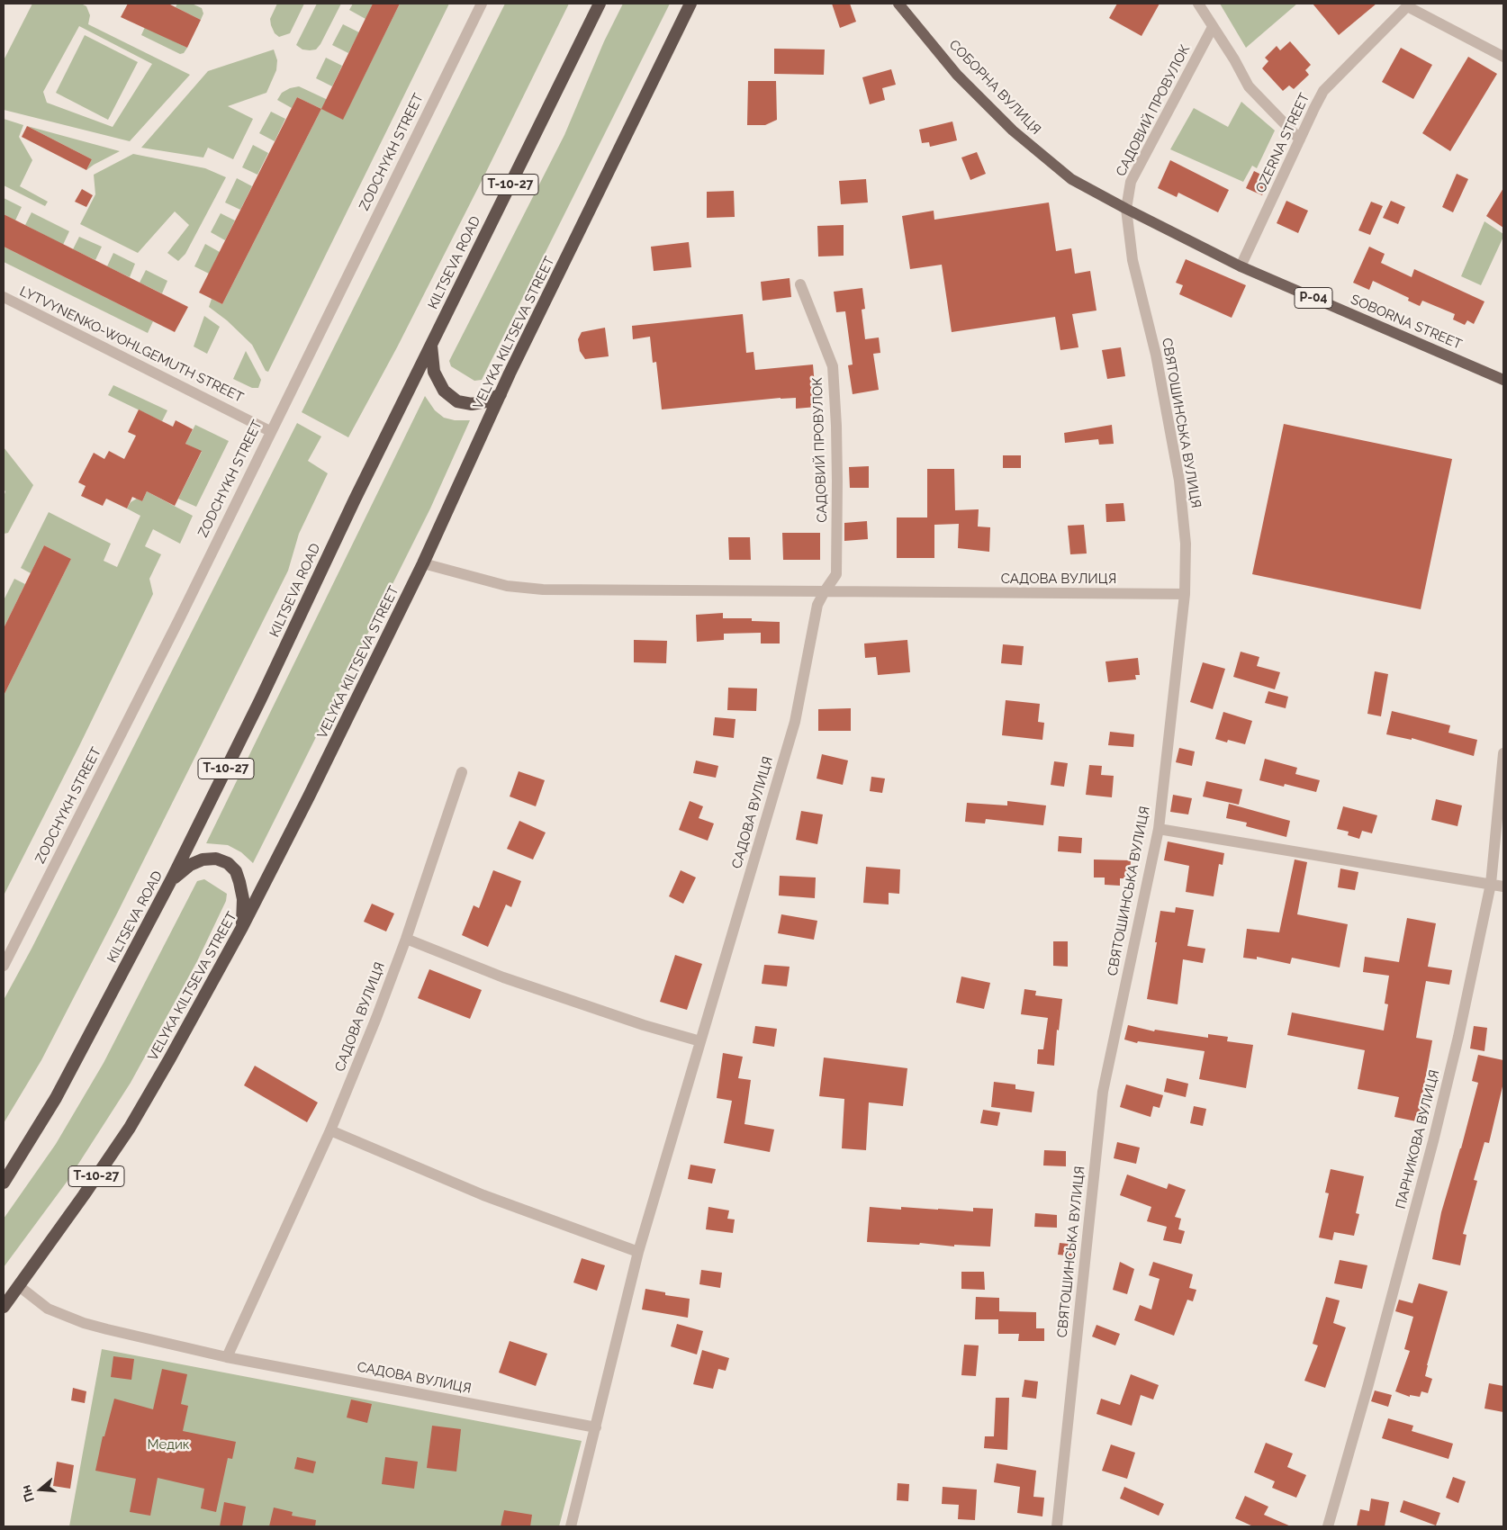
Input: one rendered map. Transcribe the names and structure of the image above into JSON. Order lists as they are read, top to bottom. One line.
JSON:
{"streets":{"highway":["Т-10-27","KILTSEVA ROAD","VELYKA KILTSEVA STREET"],"main road":["СОБОРНА ВУЛИЦЯ","Р-04","SOBORNA STREET"],"street":["САДОВИЙ ПРОВУЛОК","OZERNA STREET","ZODCHYKH STREET","LYTVYNENKO-WOHLGEMUTH STREET","СВЯТОШИНСЬКА ВУЛИЦЯ","САДОВА ВУЛИЦЯ","ПАРНИКОВА ВУЛИЦЯ"]},"crossings":[["СОБОРНА ВУЛИЦЯ","САДОВИЙ ПРОВУЛОК"],["СОБОРНА ВУЛИЦЯ","SOBORNA STREET"],["СОБОРНА ВУЛИЦЯ","СВЯТОШИНСЬКА ВУЛИЦЯ"],["САДОВИЙ ПРОВУЛОК","SOBORNA STREET"],["САДОВИЙ ПРОВУЛОК","СВЯТОШИНСЬКА ВУЛИЦЯ"],["САДОВИЙ ПРОВУЛОК","САДОВА ВУЛИЦЯ"],["OZERNA STREET","SOBORNA STREET"],["ZODCHYKH STREET","LYTVYNENKO-WOHLGEMUTH STREET"],["SOBORNA STREET","СВЯТОШИНСЬКА ВУЛИЦЯ"],["VELYKA KILTSEVA STREET","САДОВА ВУЛИЦЯ"],["СВЯТОШИНСЬКА ВУЛИЦЯ","САДОВА ВУЛИЦЯ"]],"parks":["Медик"],"north":"left"}
